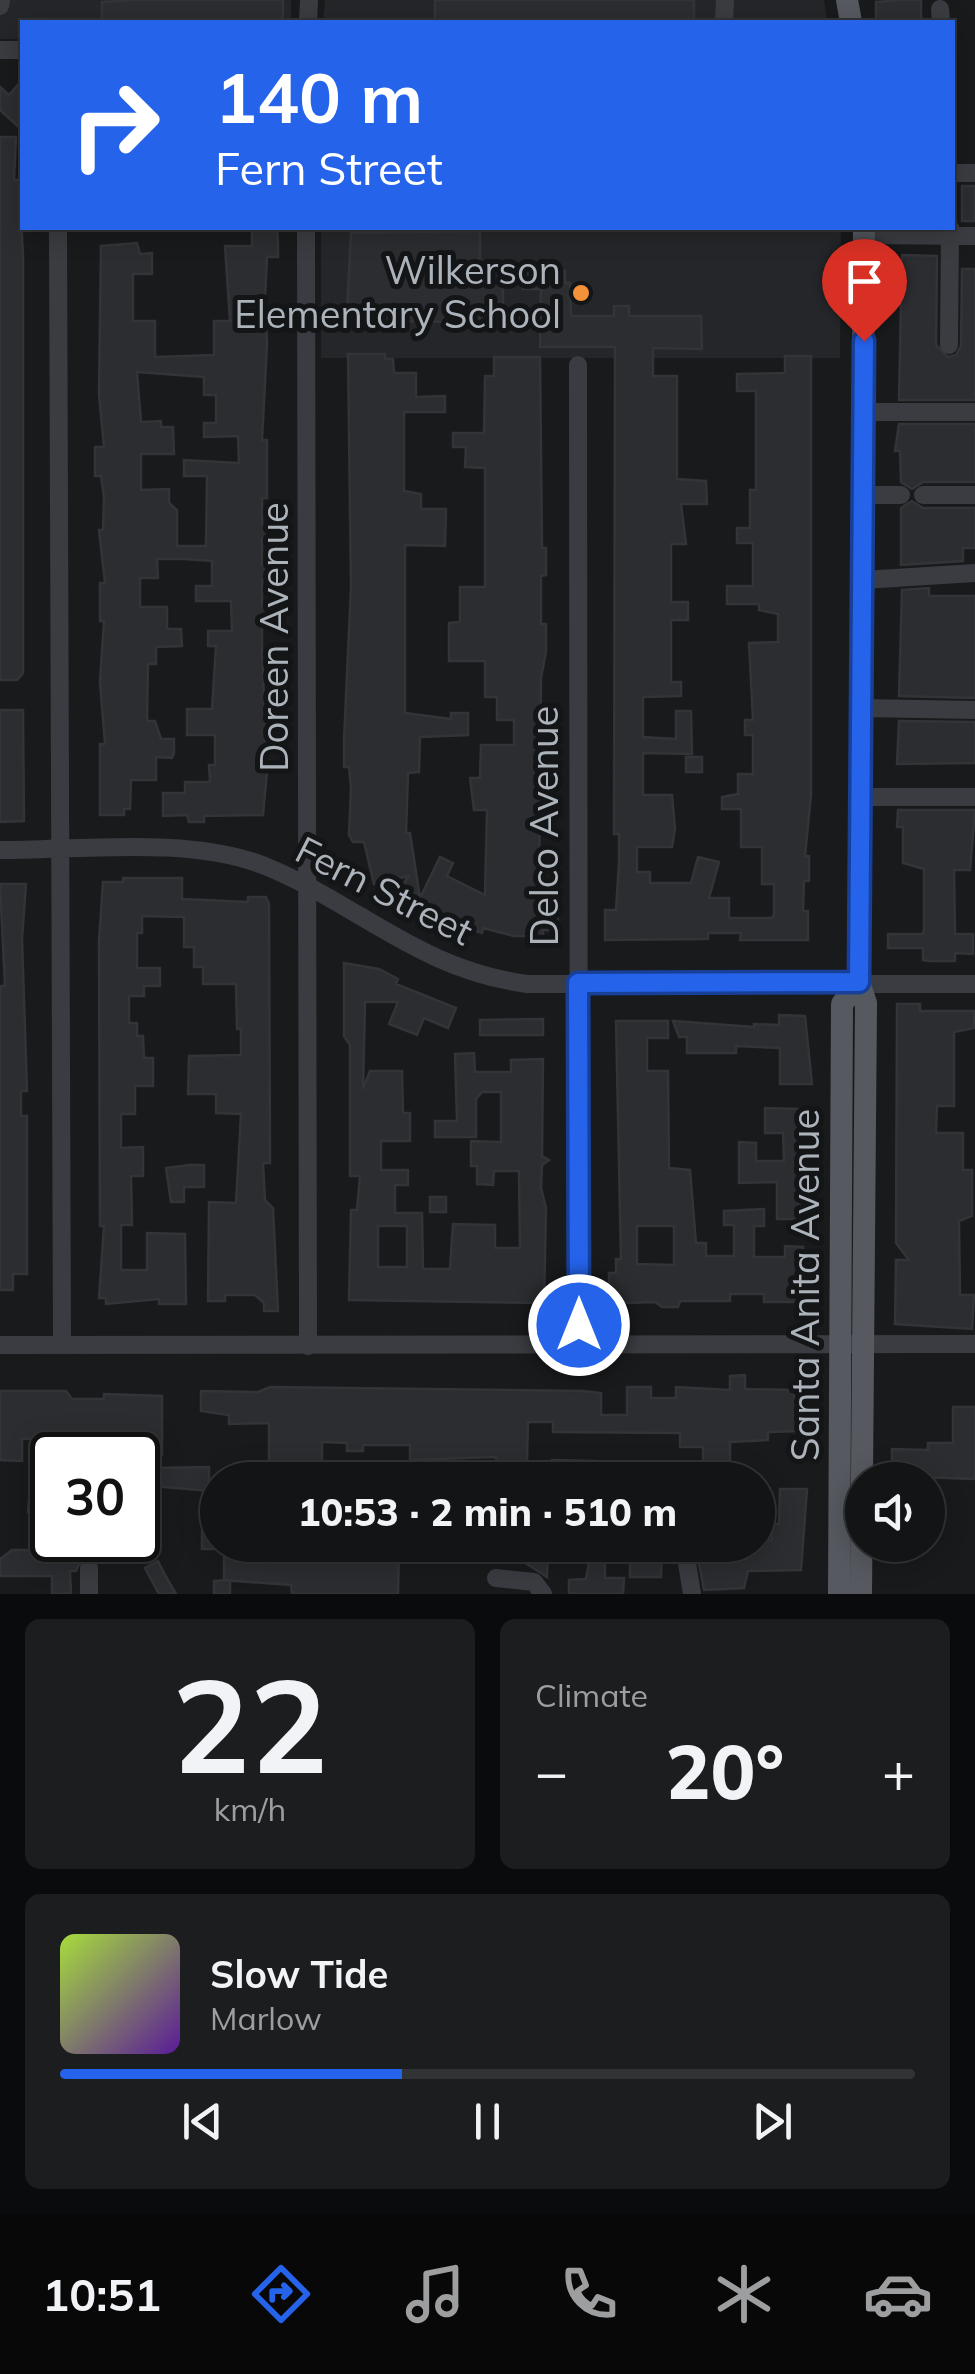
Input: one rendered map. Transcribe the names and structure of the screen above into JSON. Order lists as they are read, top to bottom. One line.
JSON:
{"streets":{"main road":["Santa Anita Avenue"],"street":["Doreen Avenue","Delco Avenue","Fern Street"]},"crossings":[["Doreen Avenue","Fern Street"],["Delco Avenue","Fern Street"],["Fern Street","Santa Anita Avenue"]],"places":["Wilkerson Elementary School"],"page":{"turn":["140 m","Fern Street"],"limit":"30","trip":"10:53 · 2 min · 510 m","tile":[["22","km/h"],"Climate"],"heat":["−","20°","+"],"song":["Slow Tide","Marlow"],"tabs":"10:51"}}
